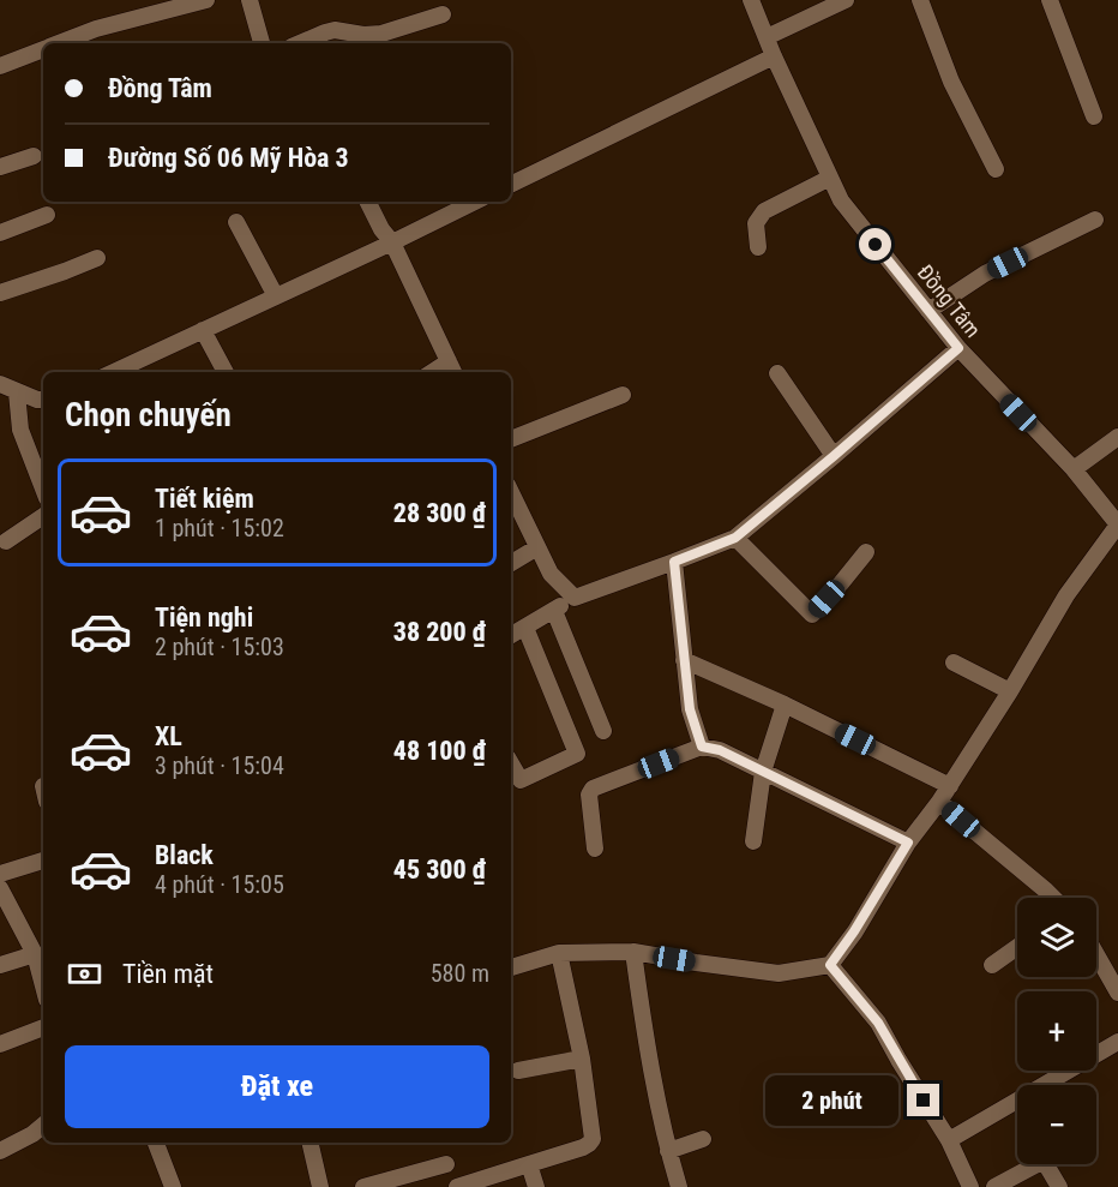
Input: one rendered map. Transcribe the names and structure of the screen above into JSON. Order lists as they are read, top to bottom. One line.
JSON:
{"streets":{"street":["Đồng Tâm"]},"page":{"banner":["Đồng Tâm","Đường Số 06 Mỹ Hòa 3"],"heading":"Chọn chuyến","list":[{"name":"Tiết kiệm","note":"1 phút · 15:02","value":"28 300 ₫"},{"name":"Tiện nghi","note":"2 phút · 15:03","value":"38 200 ₫"},{"name":"XL","note":"3 phút · 15:04","value":"48 100 ₫"},{"name":"Black","note":"4 phút · 15:05","value":"45 300 ₫"}],"map_buttons":["+","−"],"pay":["Tiền mặt","580 m"],"buttons":"Đặt xe","bubble":"2 phút"}}
